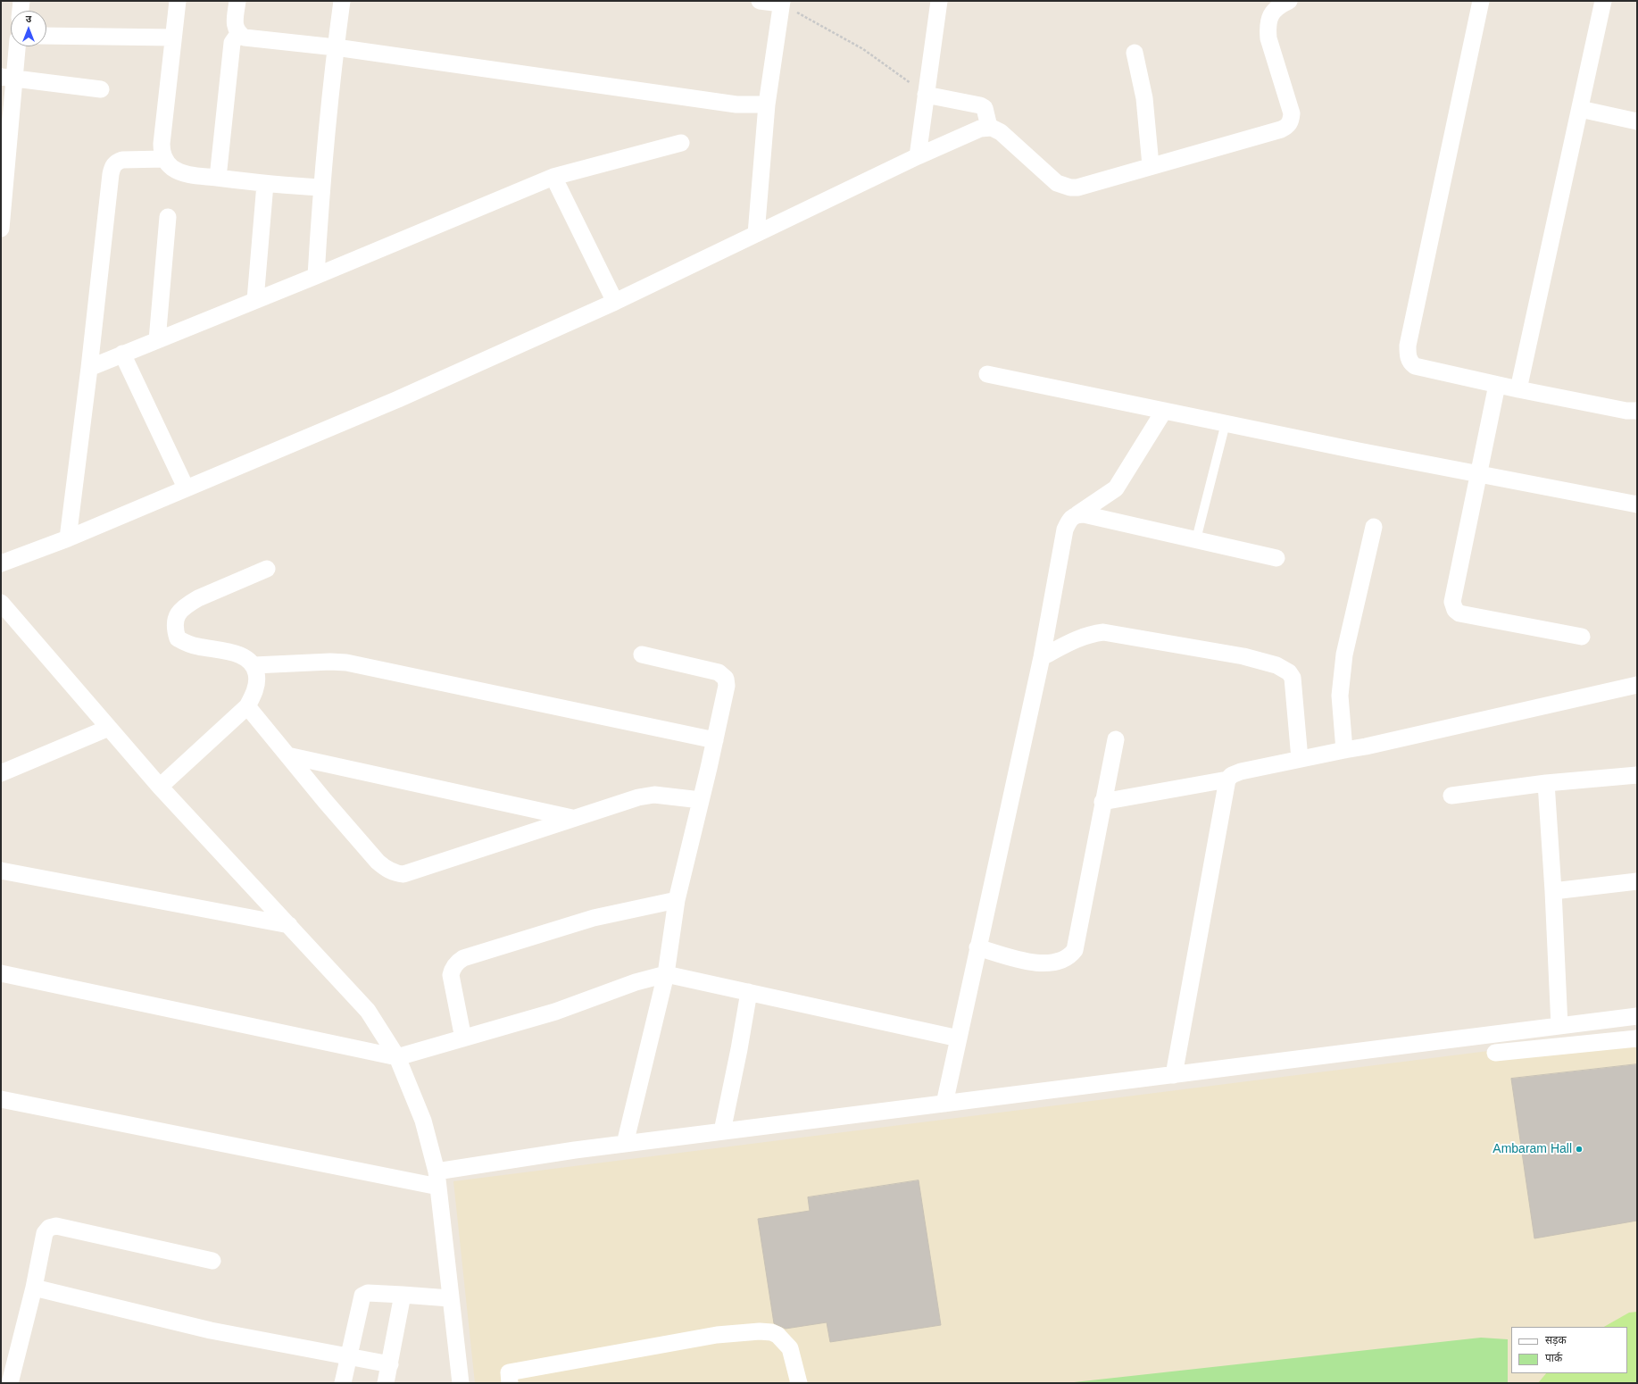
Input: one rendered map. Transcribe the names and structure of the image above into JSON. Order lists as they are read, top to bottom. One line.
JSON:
{"places":["Ambaram Hall"],"legend":["सड़क","पार्क"],"north":"top"}
